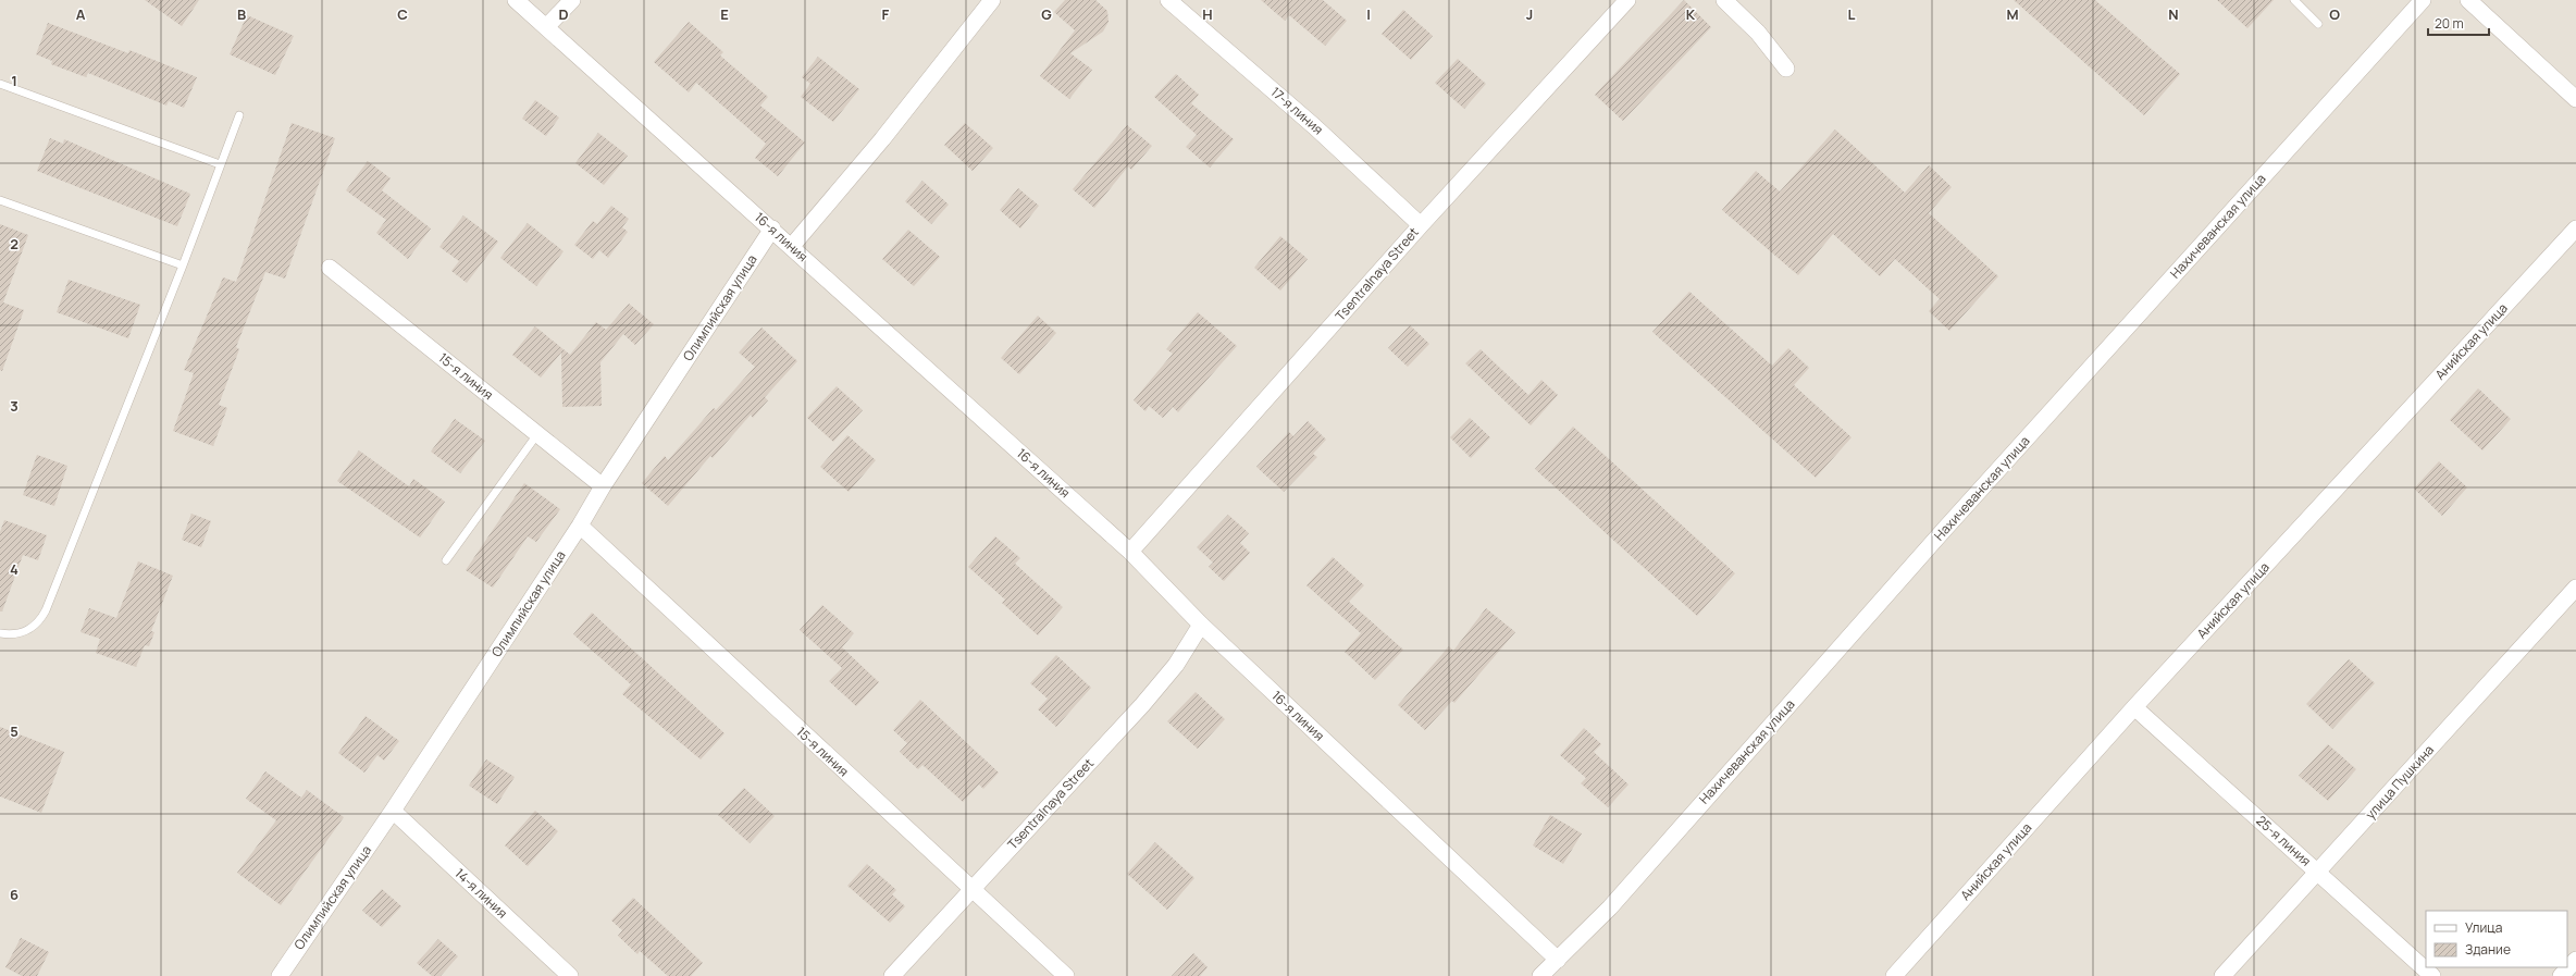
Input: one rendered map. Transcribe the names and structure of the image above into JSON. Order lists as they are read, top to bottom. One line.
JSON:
{"streets":{"street":["17-я линия","Нахичеванская улица","16-я линия","Tsentralnaya Street","Олимпийская улица","Анийская улица","15-я линия","улица Пушкина","25-я линия","14-я линия"]},"crossings":[["17-я линия","Tsentralnaya Street"],["Нахичеванская улица","16-я линия"],["16-я линия","Tsentralnaya Street"],["16-я линия","Олимпийская улица"],["Tsentralnaya Street","15-я линия"],["Олимпийская улица","15-я линия"],["Олимпийская улица","14-я линия"],["Анийская улица","25-я линия"],["улица Пушкина","25-я линия"]],"legend":["Улица","Здание"],"scale_bar":"20 m","grid":{"columns":["A","B","C","D","E","F","G","H","I","J","K","L","M","N","O"],"rows":["1","2","3","4","5","6"]}}
